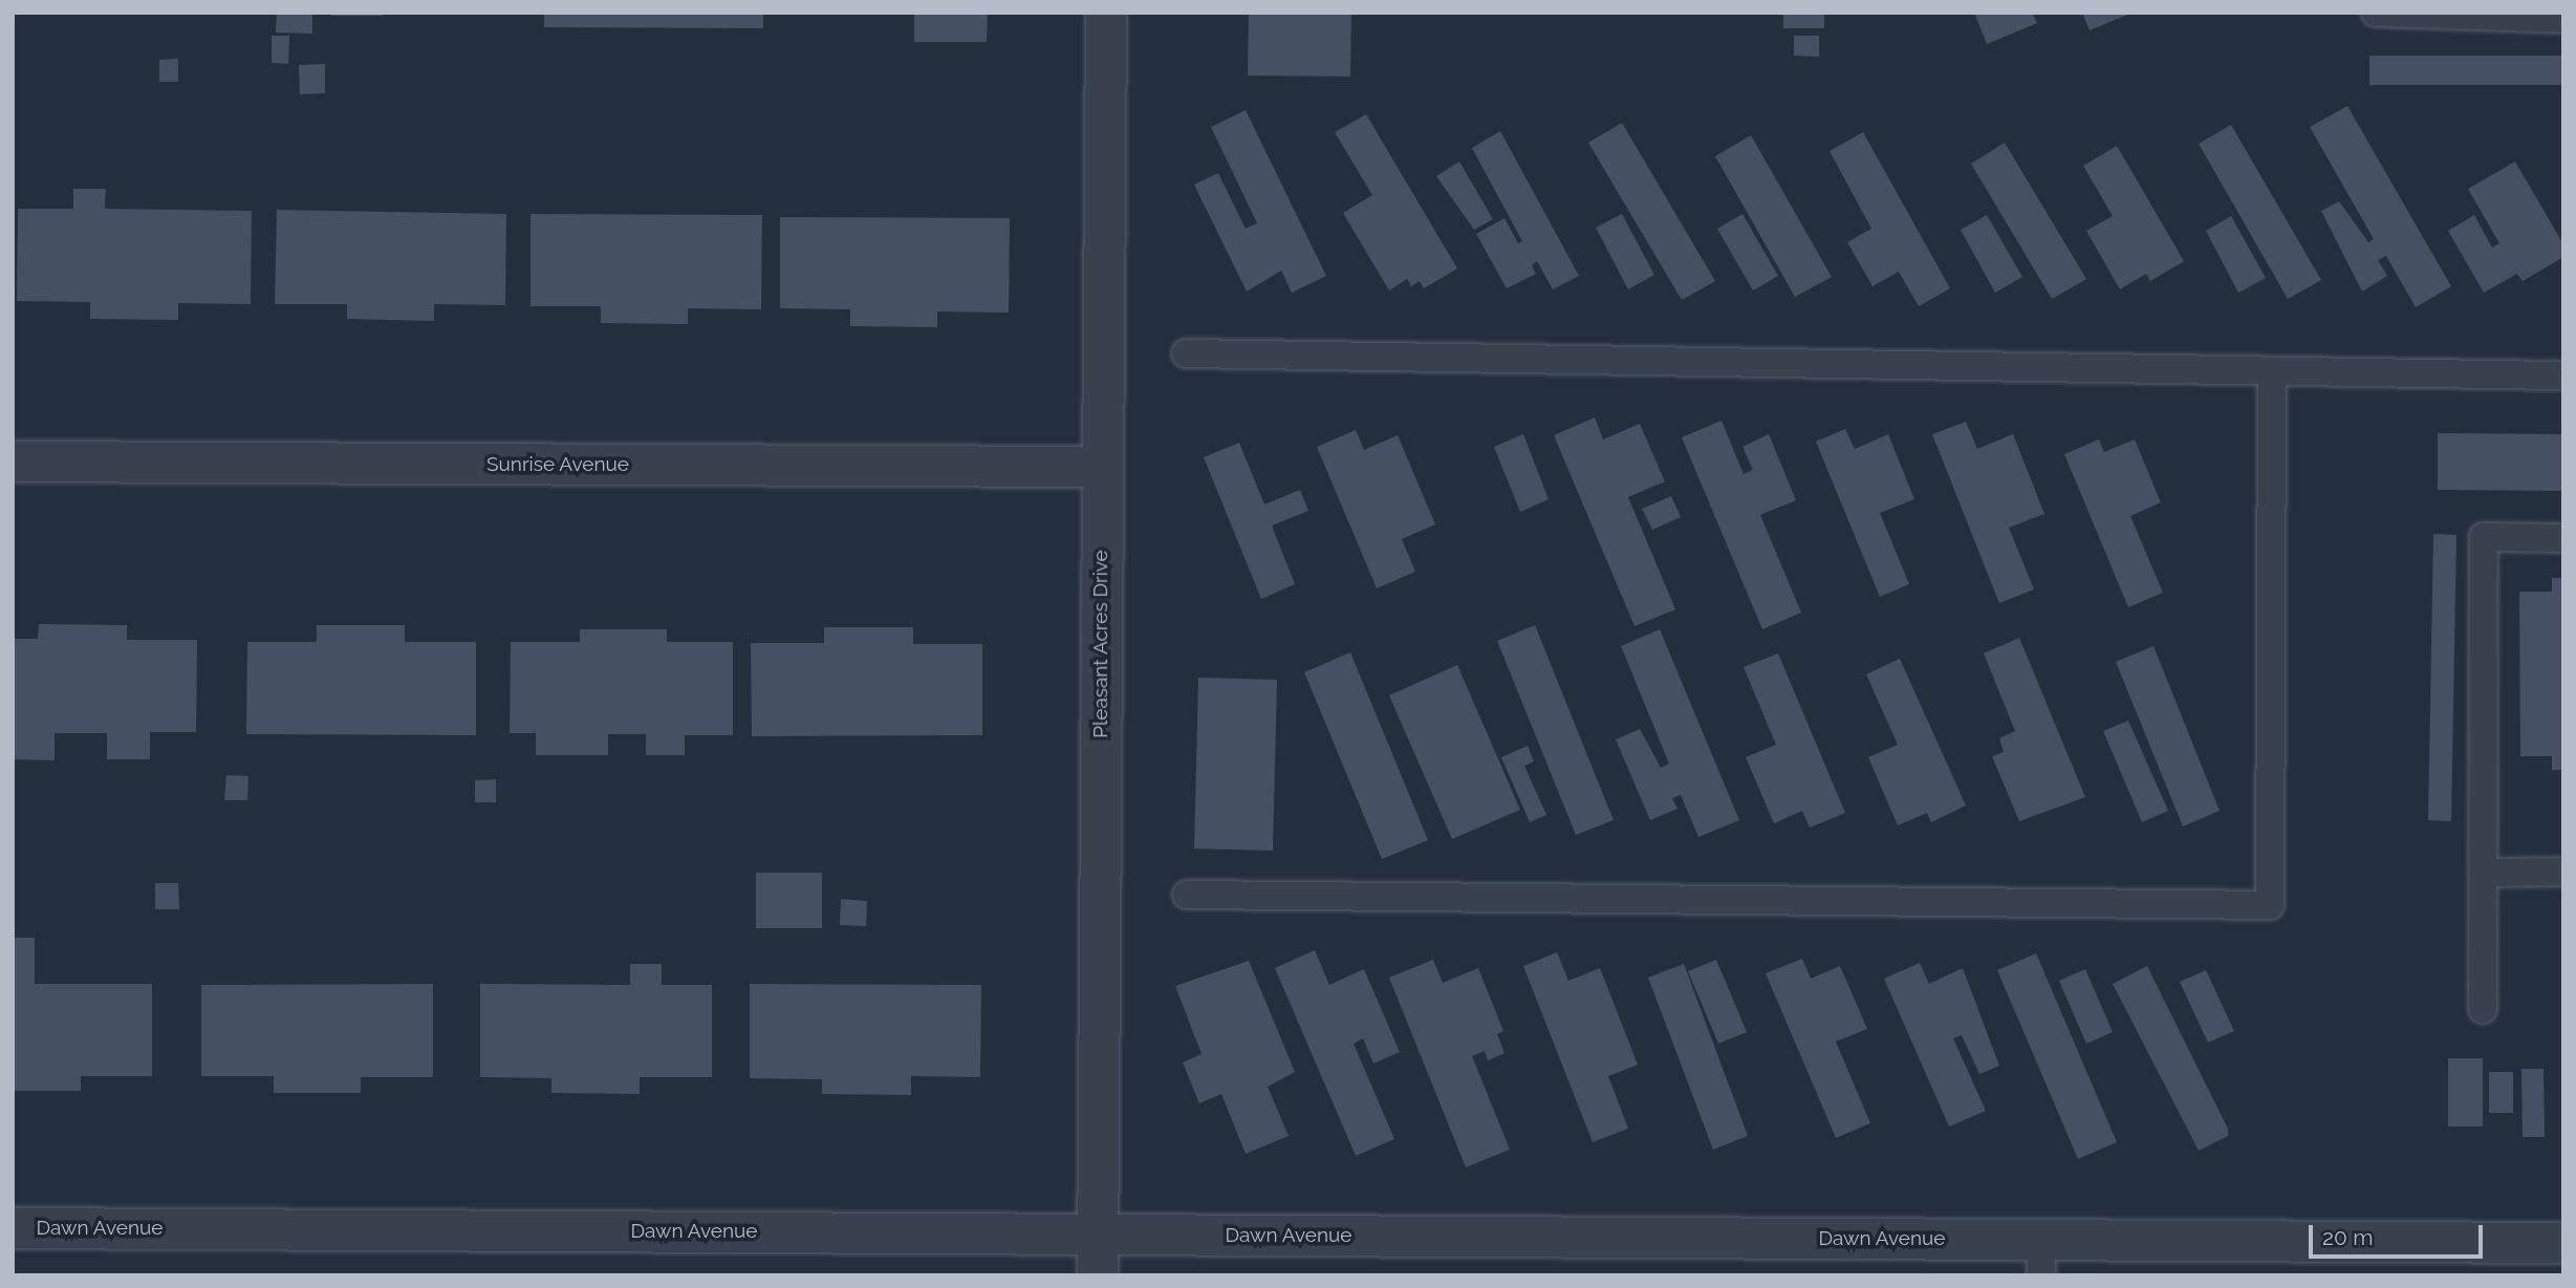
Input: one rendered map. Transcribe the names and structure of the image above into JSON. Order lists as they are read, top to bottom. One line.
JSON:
{"streets":{"street":["Sunrise Avenue","Pleasant Acres Drive","Dawn Avenue"]},"crossings":[["Sunrise Avenue","Pleasant Acres Drive"],["Pleasant Acres Drive","Dawn Avenue"]],"scale_bar":"20 m"}
